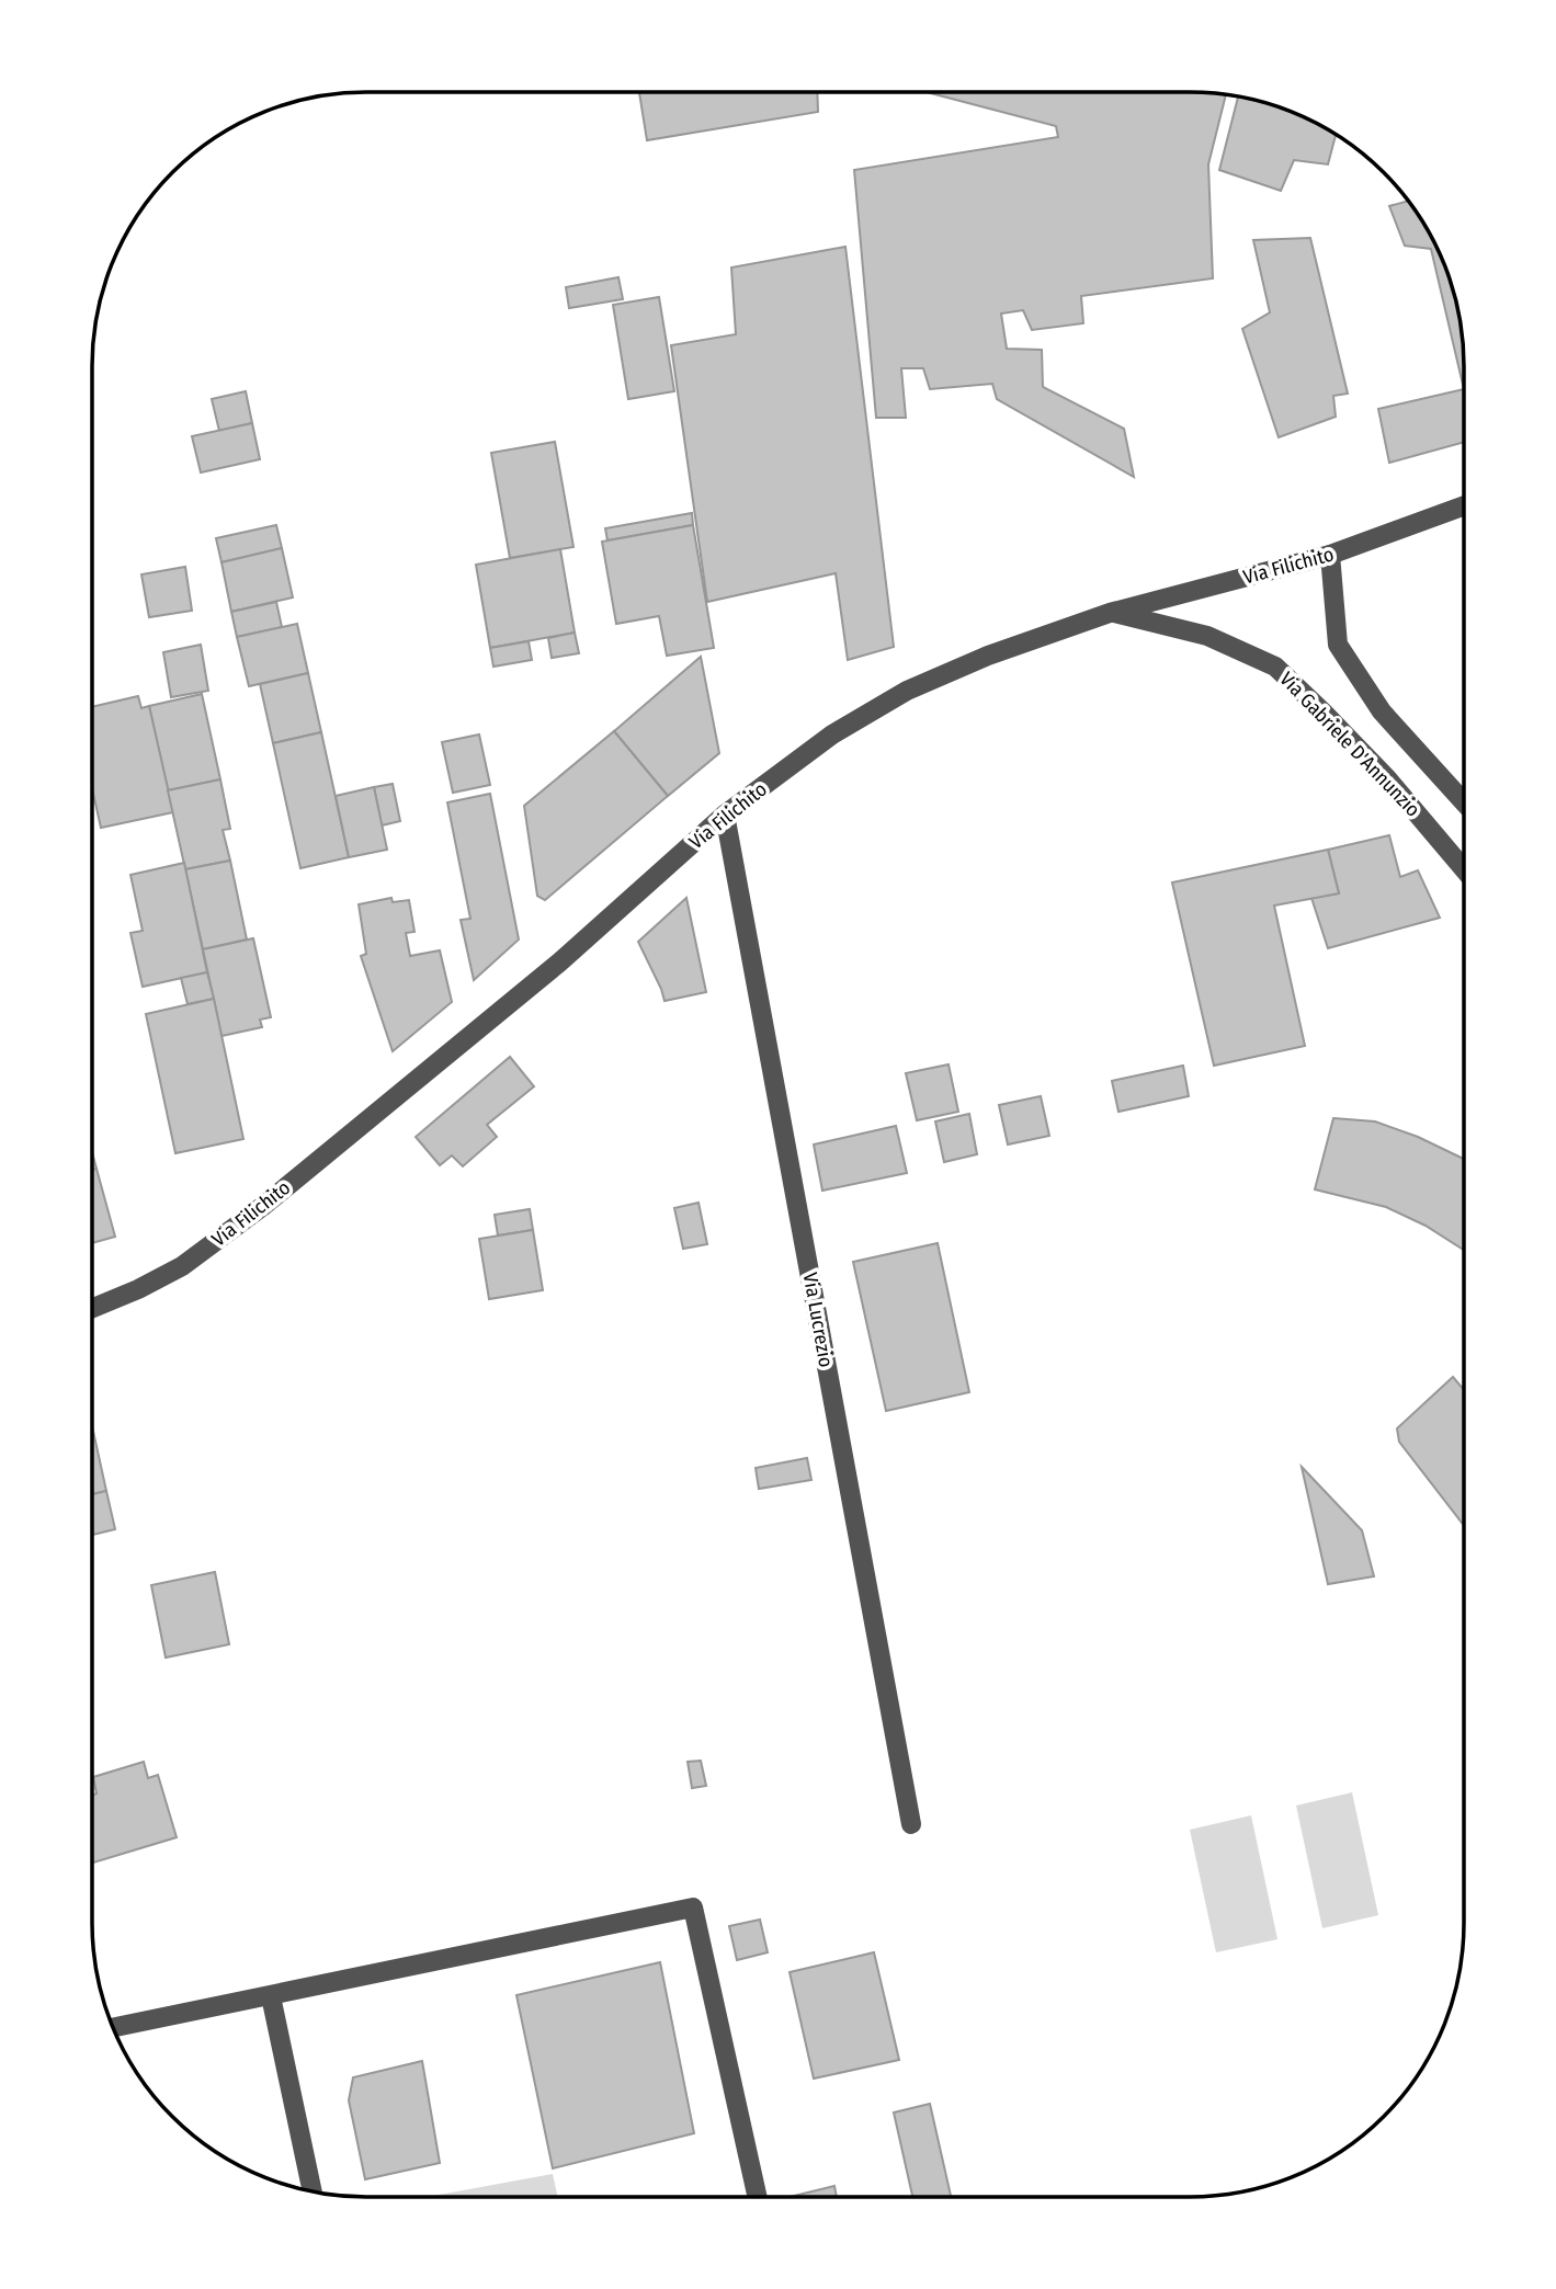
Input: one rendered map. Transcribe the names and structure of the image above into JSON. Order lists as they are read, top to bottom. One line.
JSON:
{"streets":{"street":["Via Filichito","Via Gabriele D'Annunzio","Via Lucrezio"]},"crossings":[["Via Filichito","Via Gabriele D'Annunzio"],["Via Filichito","Via Lucrezio"]]}
